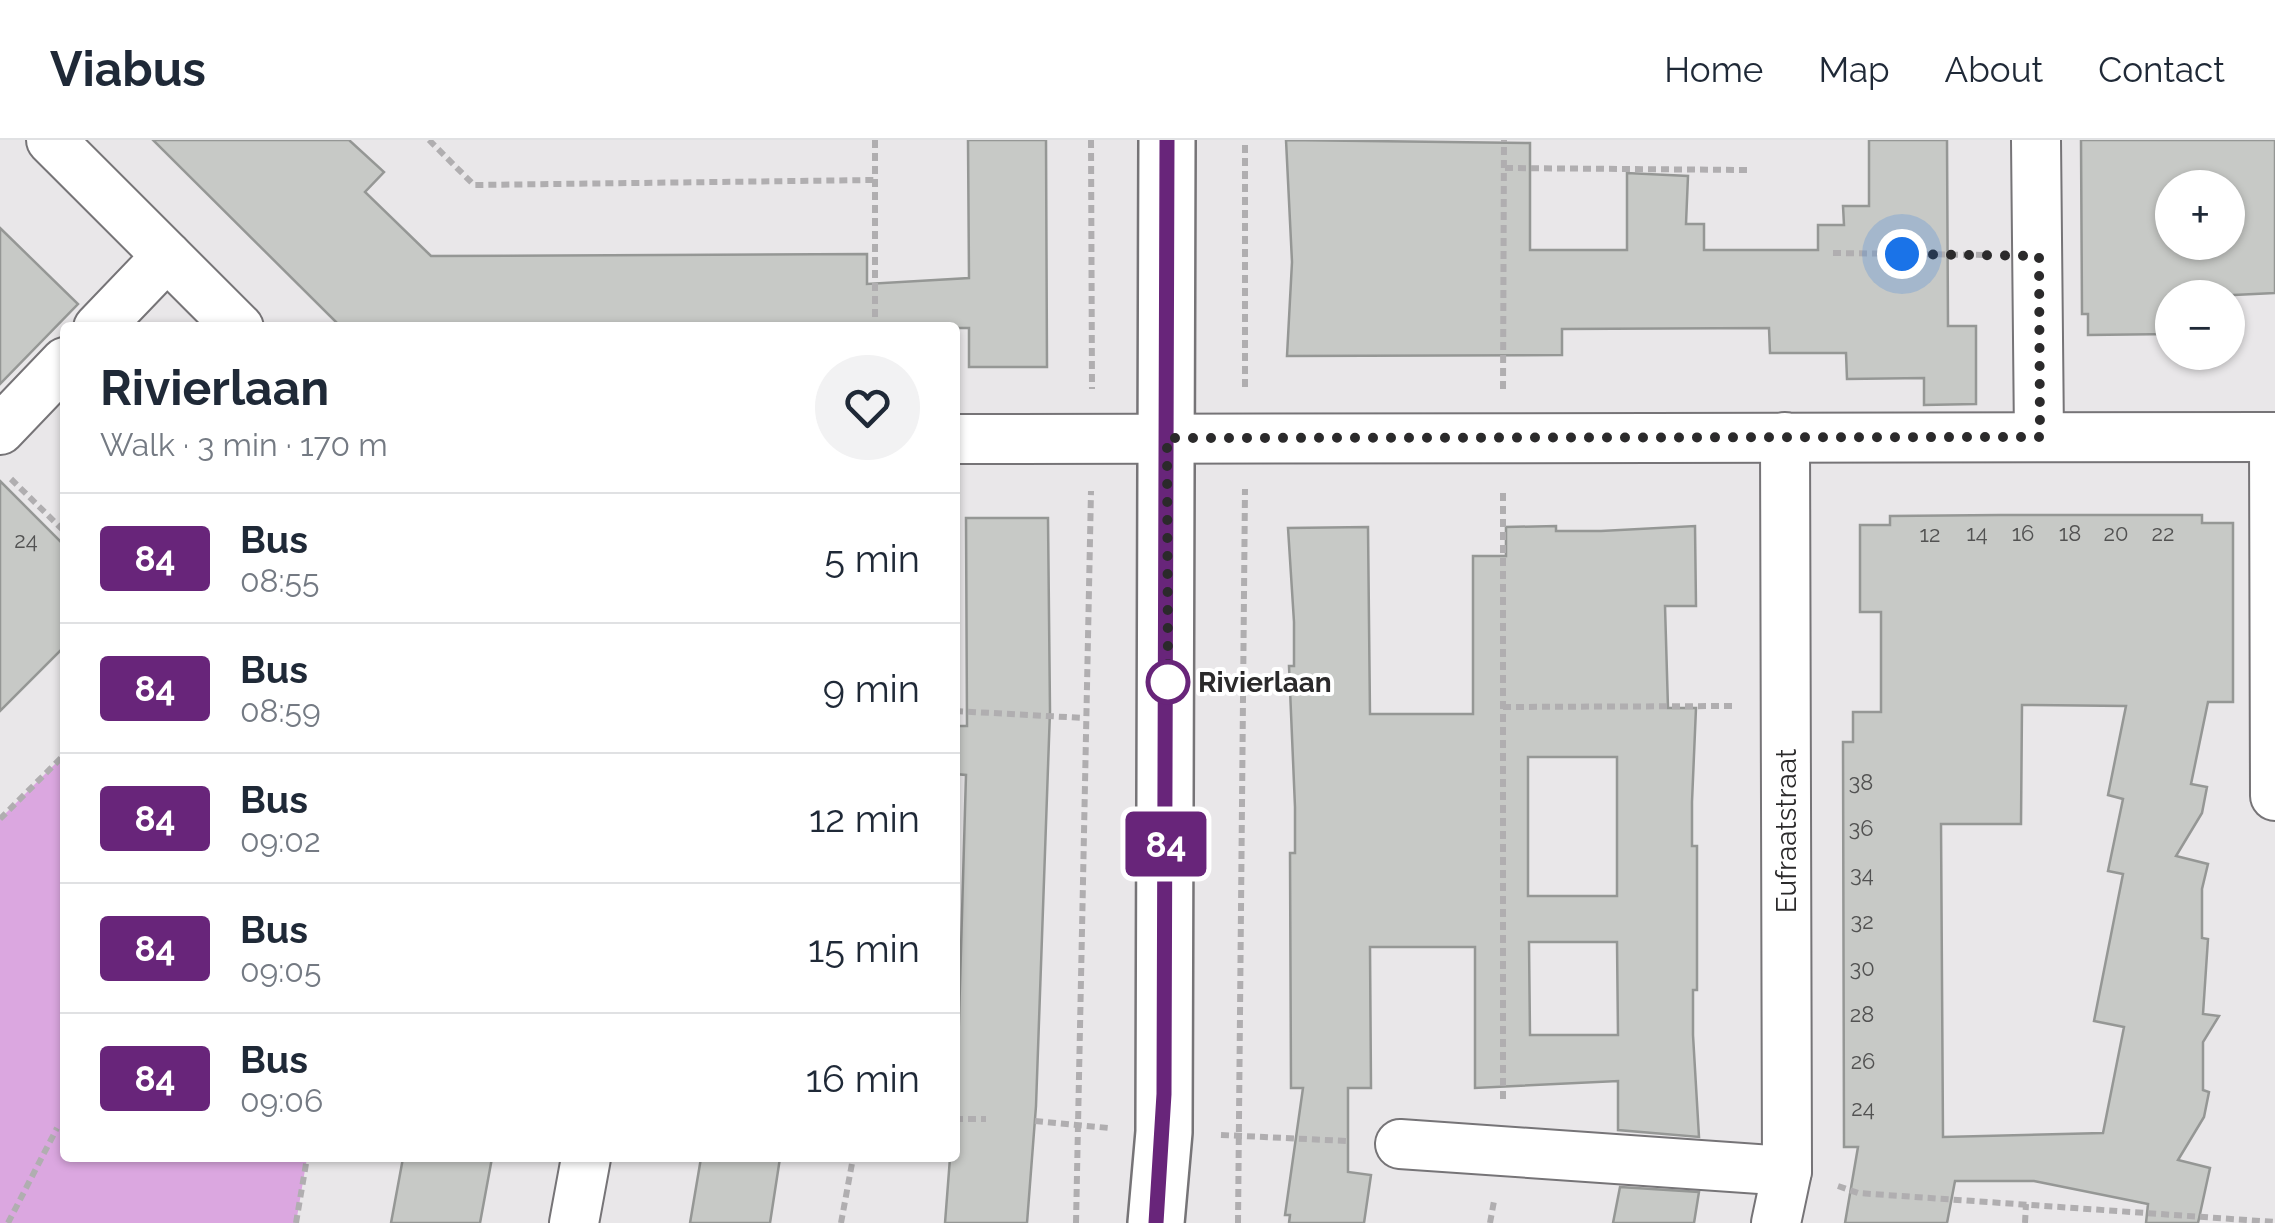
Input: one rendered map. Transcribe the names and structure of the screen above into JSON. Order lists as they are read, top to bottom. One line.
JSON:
{"streets":{"street":["Eufraatstraat"]},"places":["Rivierlaan"],"lines":["bus line 84"],"house_numbers":["14","16","18","20","22","12","24","38","36","34","32","30","28","26","24"],"page":{"header":"Viabus","nav":["Home","Map","About","Contact"],"on_map":"84","map_buttons":["+","−"],"heading":["Rivierlaan","Walk · 3 min · 170 m"],"list":[{"mark":"84","name":"Bus","note":"08:55","value":"5 min"},{"mark":"84","name":"Bus","note":"08:59","value":"9 min"},{"mark":"84","name":"Bus","note":"09:02","value":"12 min"},{"mark":"84","name":"Bus","note":"09:05","value":"15 min"},{"mark":"84","name":"Bus","note":"09:06","value":"16 min"}]}}
